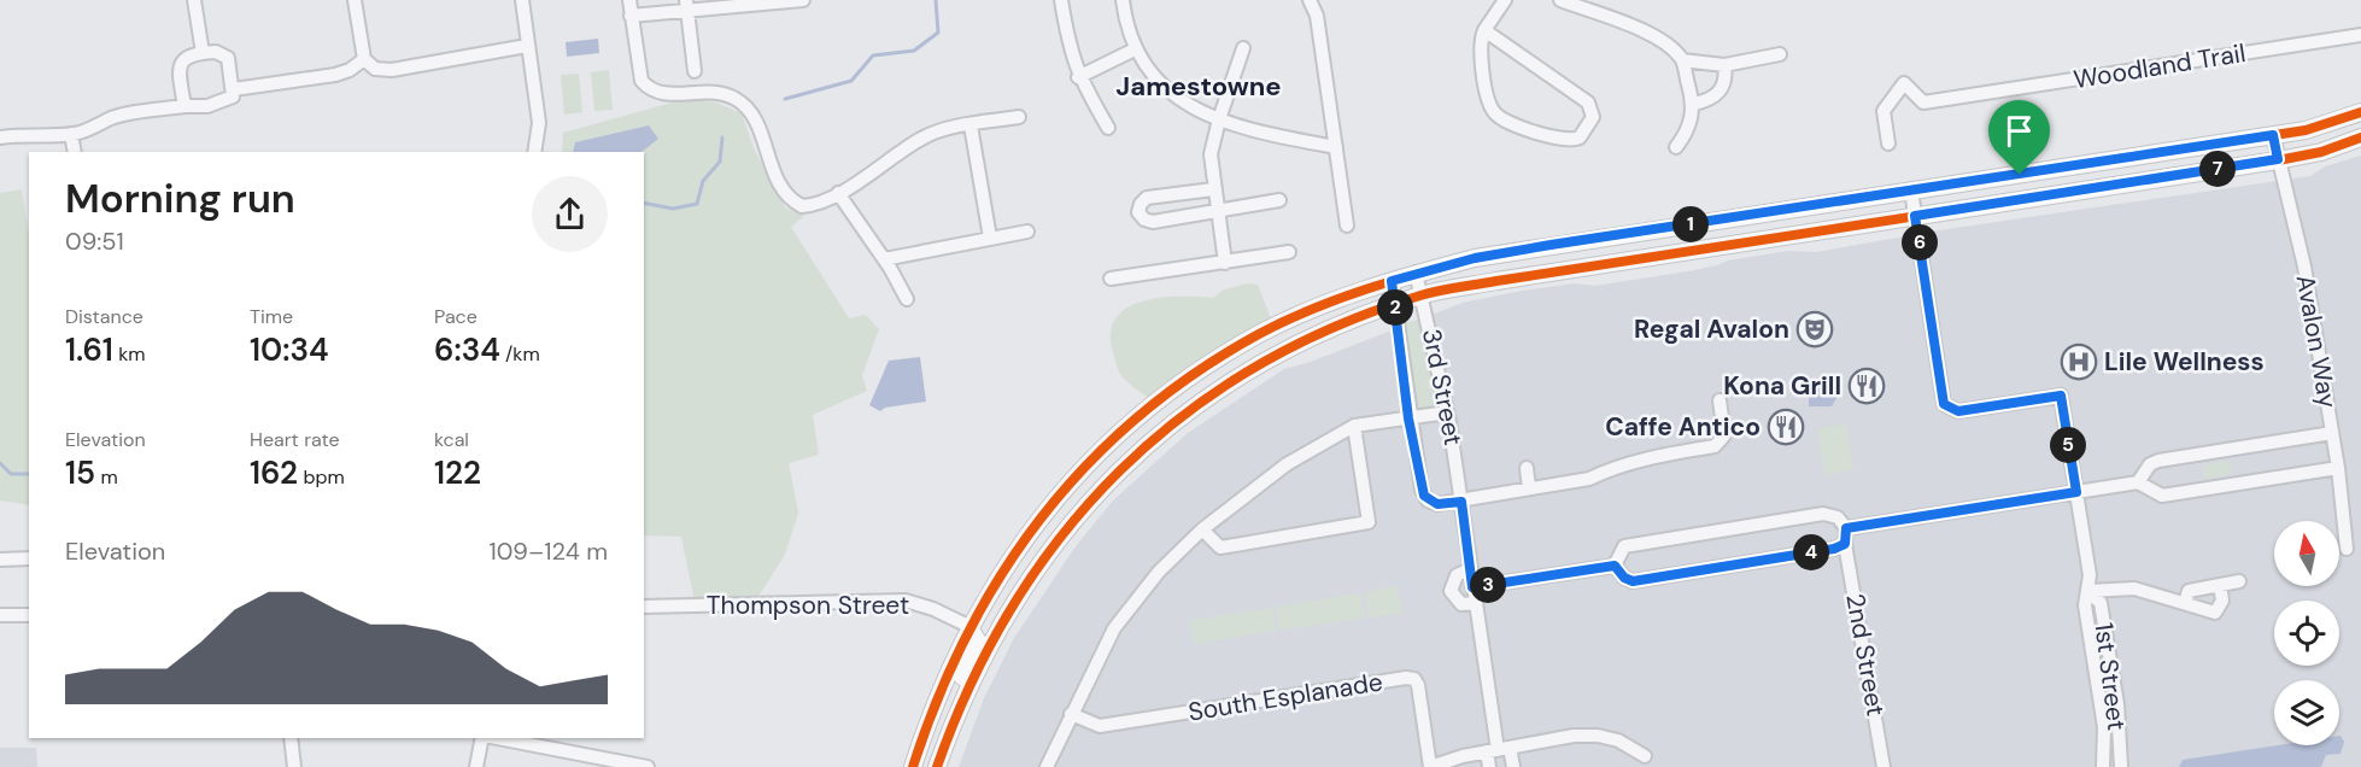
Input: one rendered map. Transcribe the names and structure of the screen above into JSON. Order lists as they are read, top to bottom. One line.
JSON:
{"streets":{"street":["Woodland Trail","Avalon Way","3rd Street","Thompson Street","2nd Street","1st Street","South Esplanade"]},"districts":["Jamestowne"],"places":{"theatre":["Regal Avalon"],"hospital":["Lile Wellness"],"restaurant":["Kona Grill","Caffe Antico"]},"north":"top","page":{"pins":["7","1","6","2","5","4","3"],"heading":["Morning run","09:51"],"stats":[["Distance","1.61 km"],["Time","10:34"],["Pace","6:34 /km"],["Elevation","15 m"],["Heart rate","162 bpm"],["kcal","122"]],"chart":["Elevation","109–124 m"]}}
